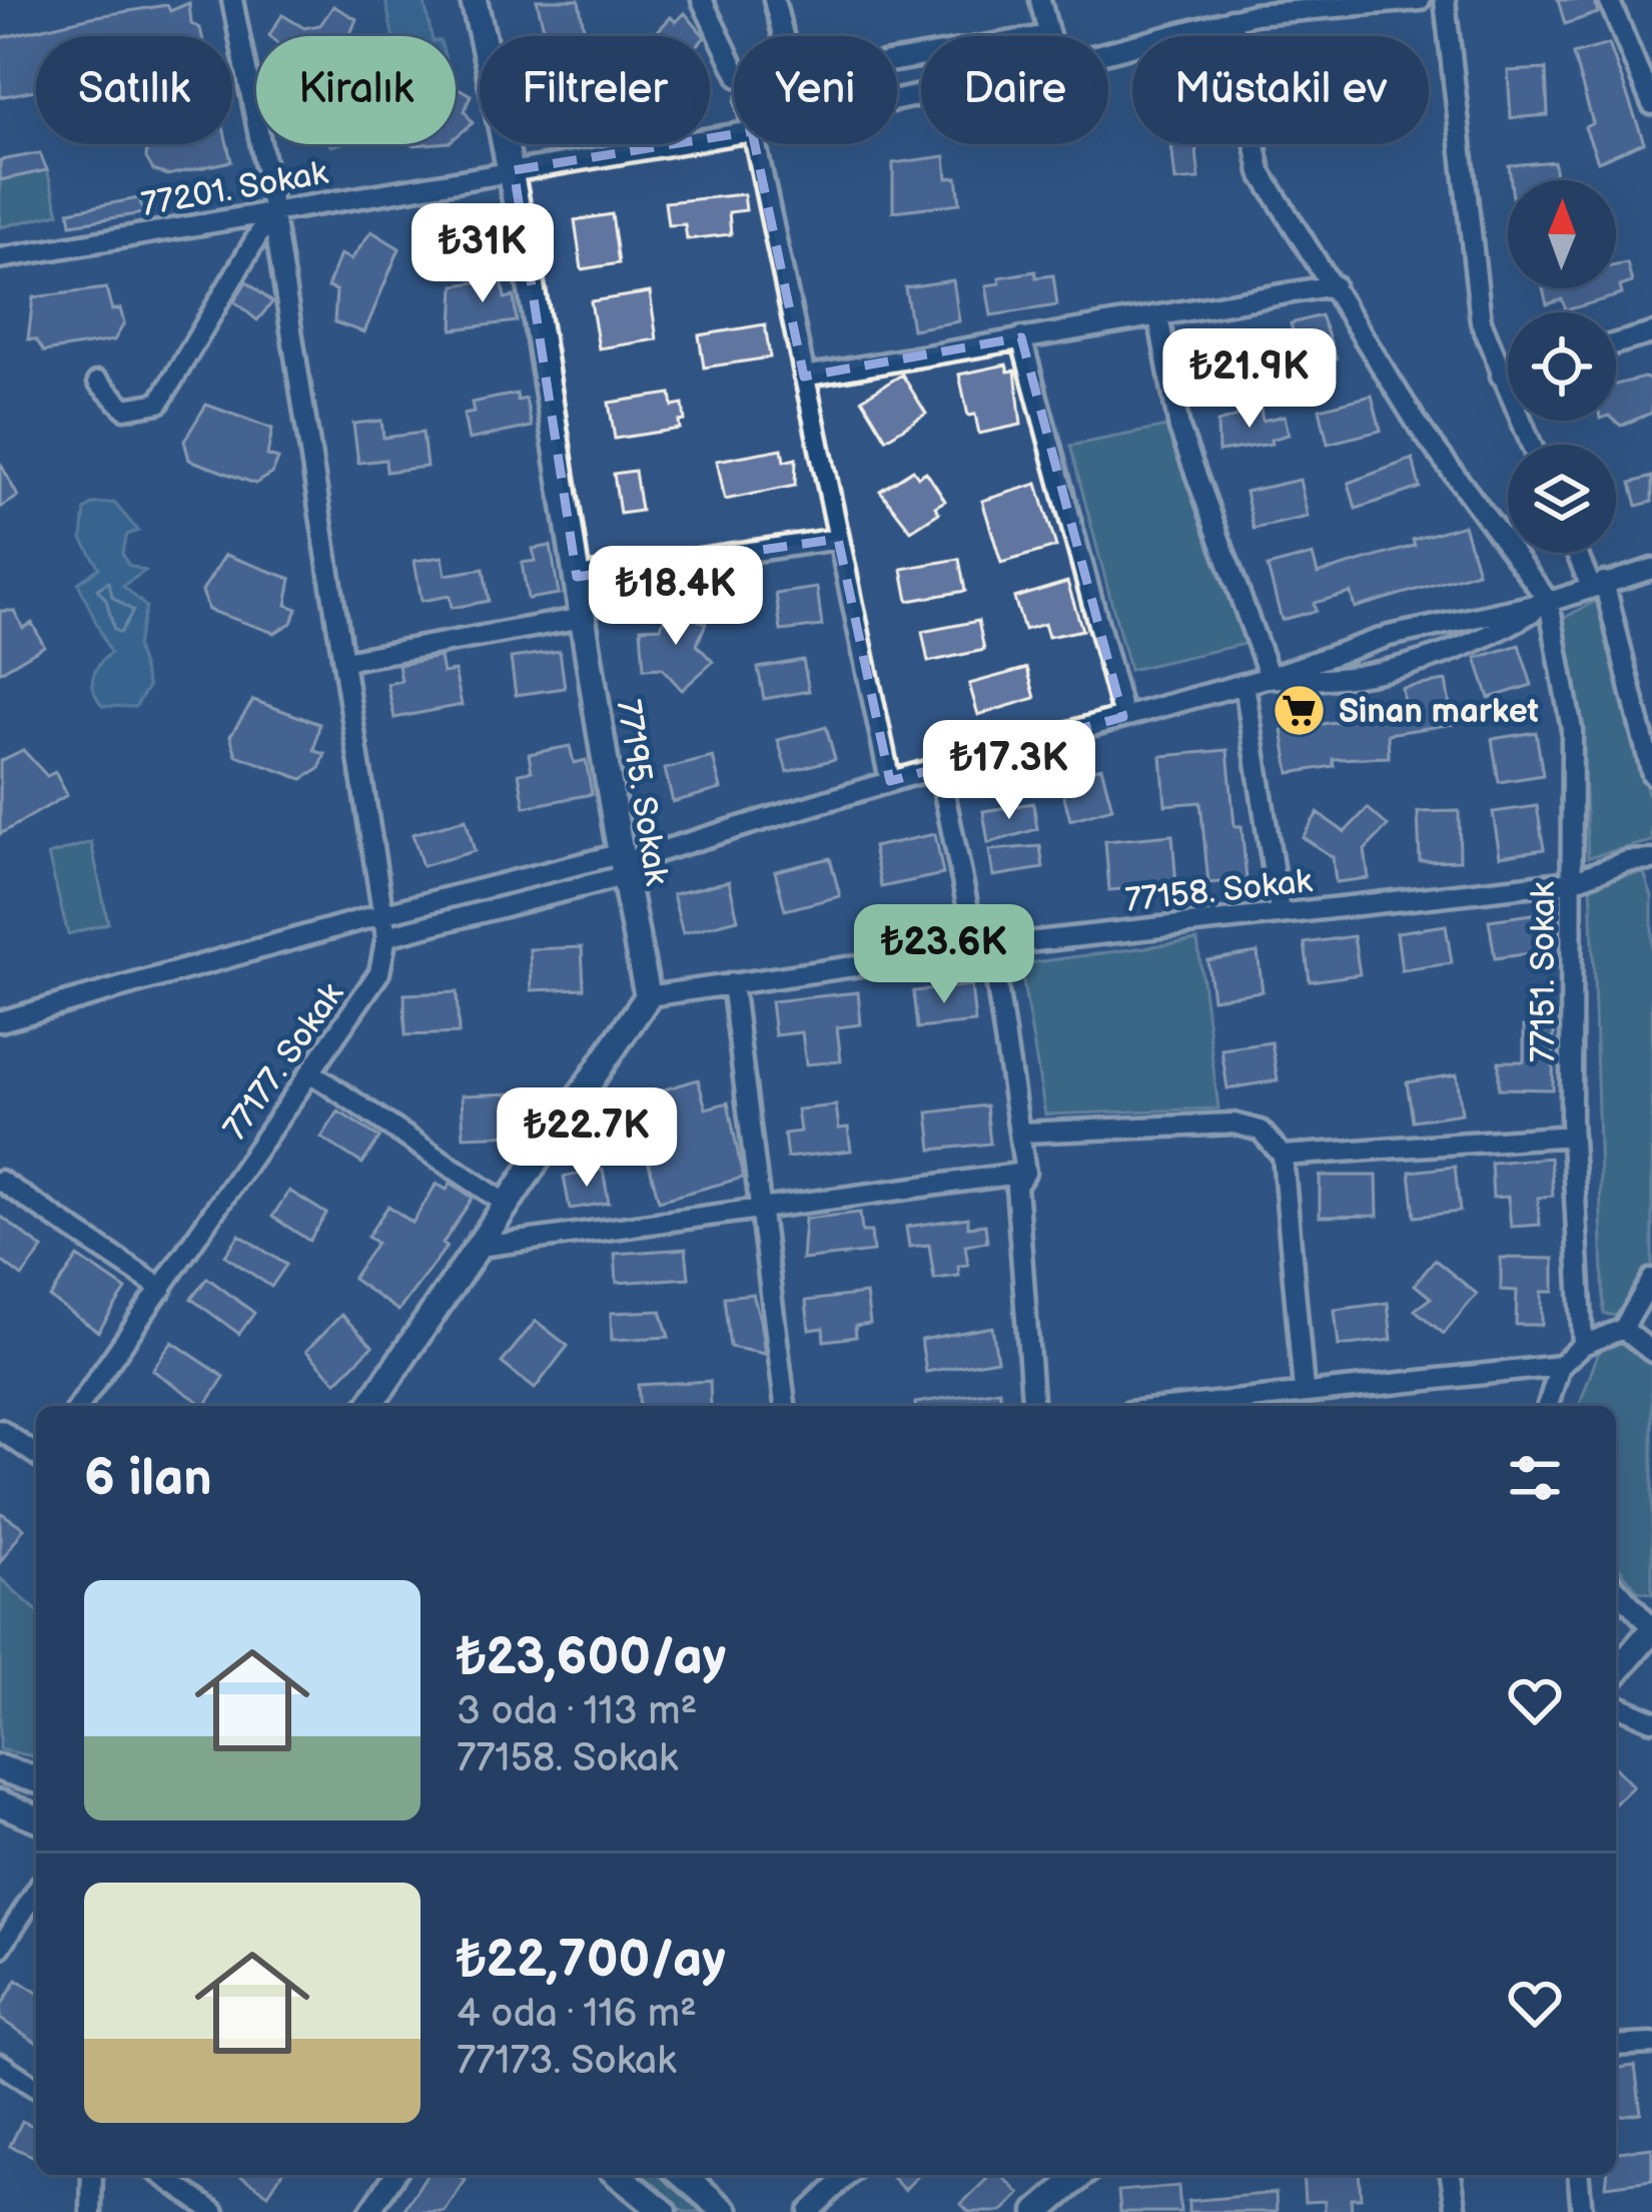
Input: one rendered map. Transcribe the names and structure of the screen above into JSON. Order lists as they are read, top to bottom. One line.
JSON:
{"streets":{"main road":["77195. Sokak"],"street":["77201. Sokak","77158. Sokak","77151. Sokak","77177. Sokak"]},"crossings":[["77201. Sokak","77195. Sokak"],["77195. Sokak","77158. Sokak"],["77158. Sokak","77151. Sokak"]],"places":{"supermarket":["Sinan market"]},"north":"top","page":{"chip":["Satılık","Kiralık","Filtreler","Yeni","Daire","Müstakil ev"],"price":["₺31K","₺21.9K","₺18.4K","₺17.3K","₺23.6K","₺22.7K"],"heading":"6 ilan","list":[{"name":"₺23,600/ay","note":"3 oda · 113 m² · 77158. Sokak"},{"name":"₺22,700/ay","note":"4 oda · 116 m² · 77173. Sokak"}]}}
